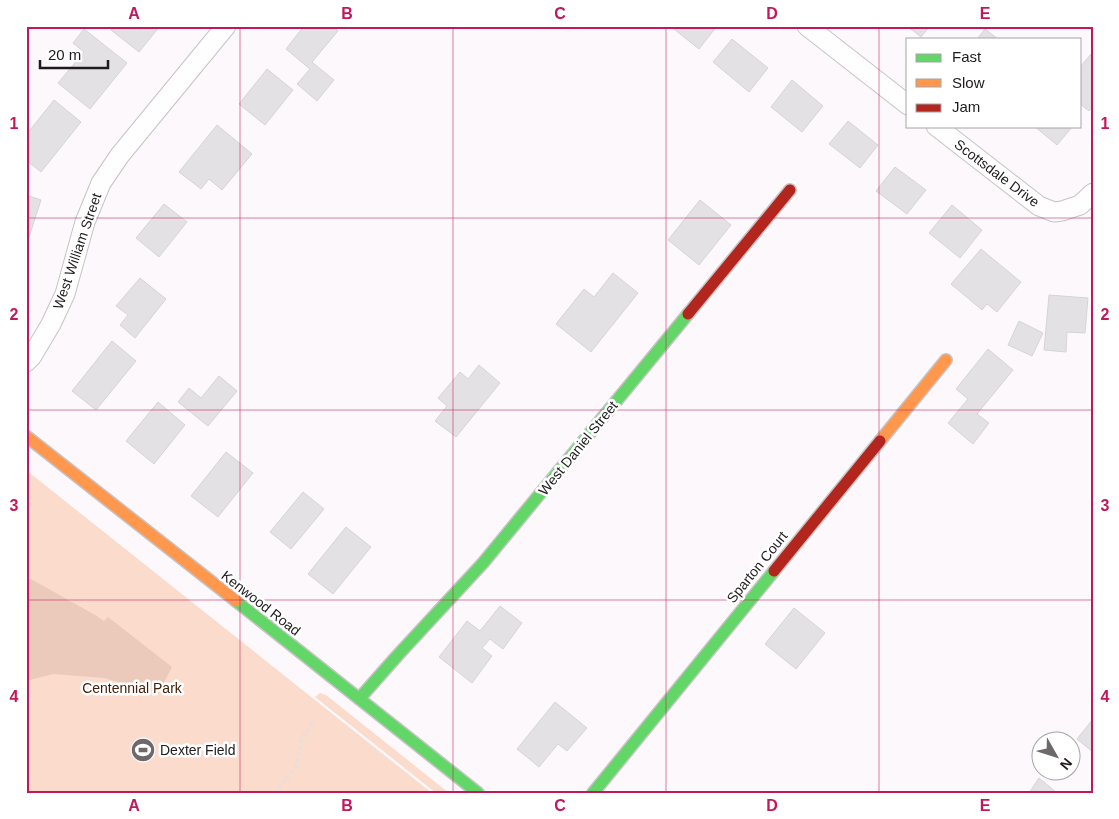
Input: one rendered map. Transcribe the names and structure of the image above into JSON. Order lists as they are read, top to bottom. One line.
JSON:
{"streets":{"street":["Scottsdale Drive","West William Street","West Daniel Street","Sparton Court","Kenwood Road"]},"crossings":[["West Daniel Street","Kenwood Road"]],"parks":["Centennial Park"],"places":{"sports":["Dexter Field"]},"legend":["Fast","Slow","Jam"],"scale_bar":"20 m","north":"bottom right","grid":{"columns":["A","B","C","D","E"],"rows":["1","2","3","4"]}}
